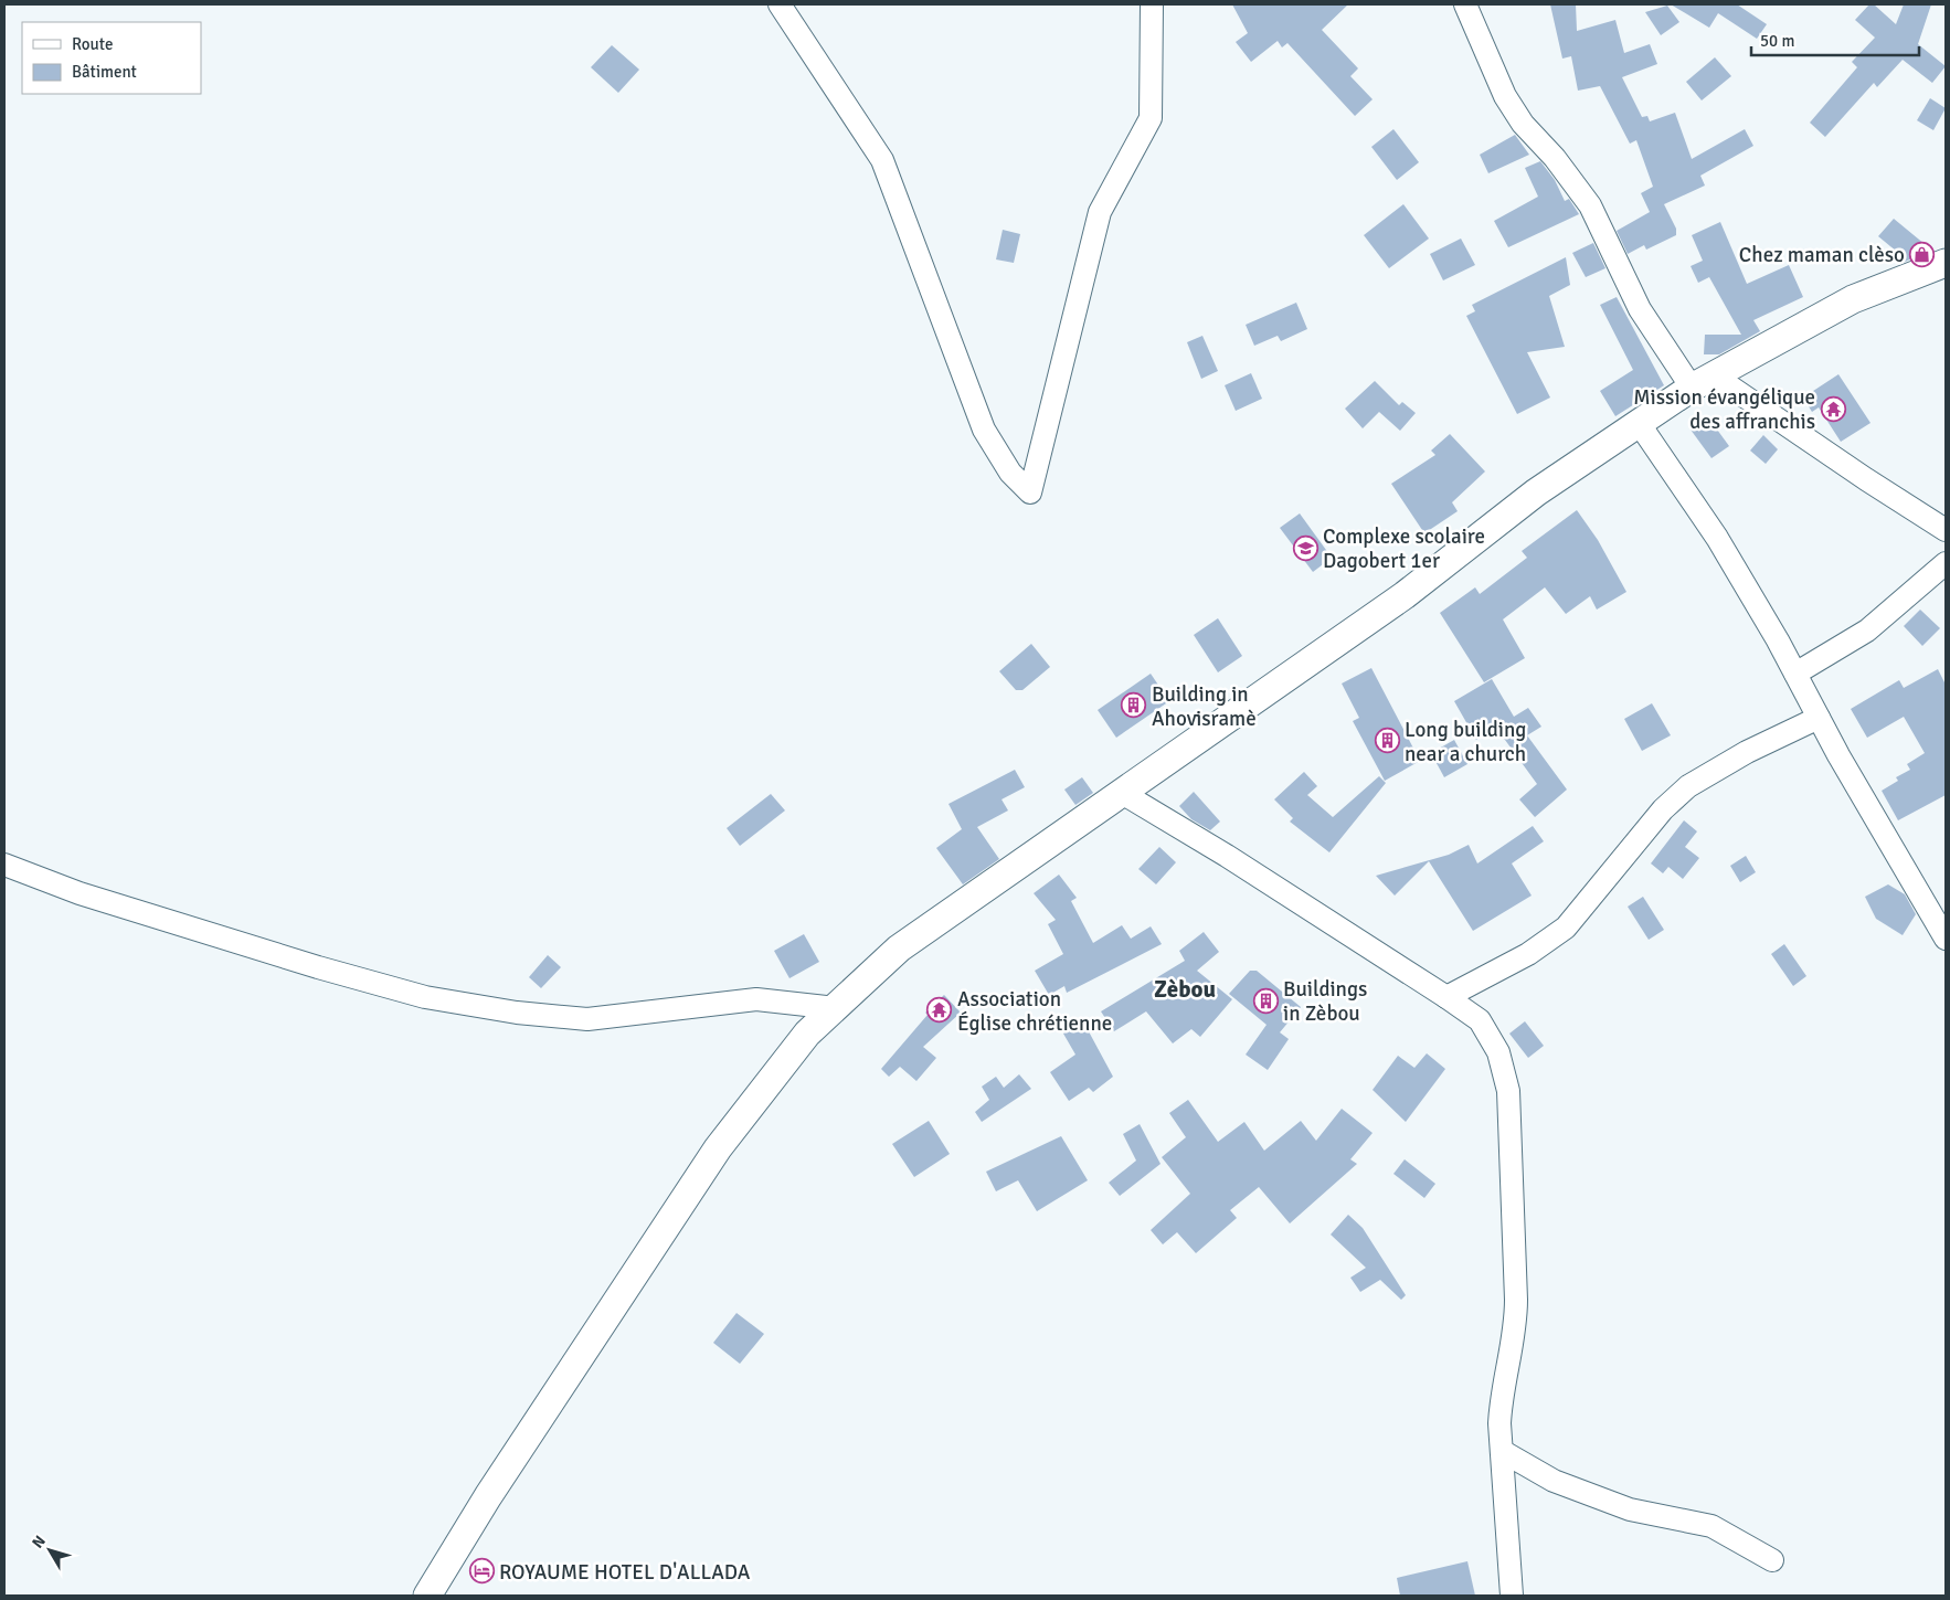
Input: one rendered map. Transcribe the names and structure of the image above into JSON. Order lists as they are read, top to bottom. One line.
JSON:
{"districts":["Zèbou"],"places":{"shop":["Chez maman clèso"],"temple":["Mission évangélique des affranchis","Association Église chrétienne"],"school or university":["Complexe scolaire Dagobert 1er"],"building":["Building in Ahovisramè","Long building near a church","Buildings in Zèbou"],"hotel":["ROYAUME HOTEL D'ALLADA"]},"legend":["Route","Bâtiment"],"scale_bar":"50 m","north":"top left"}
